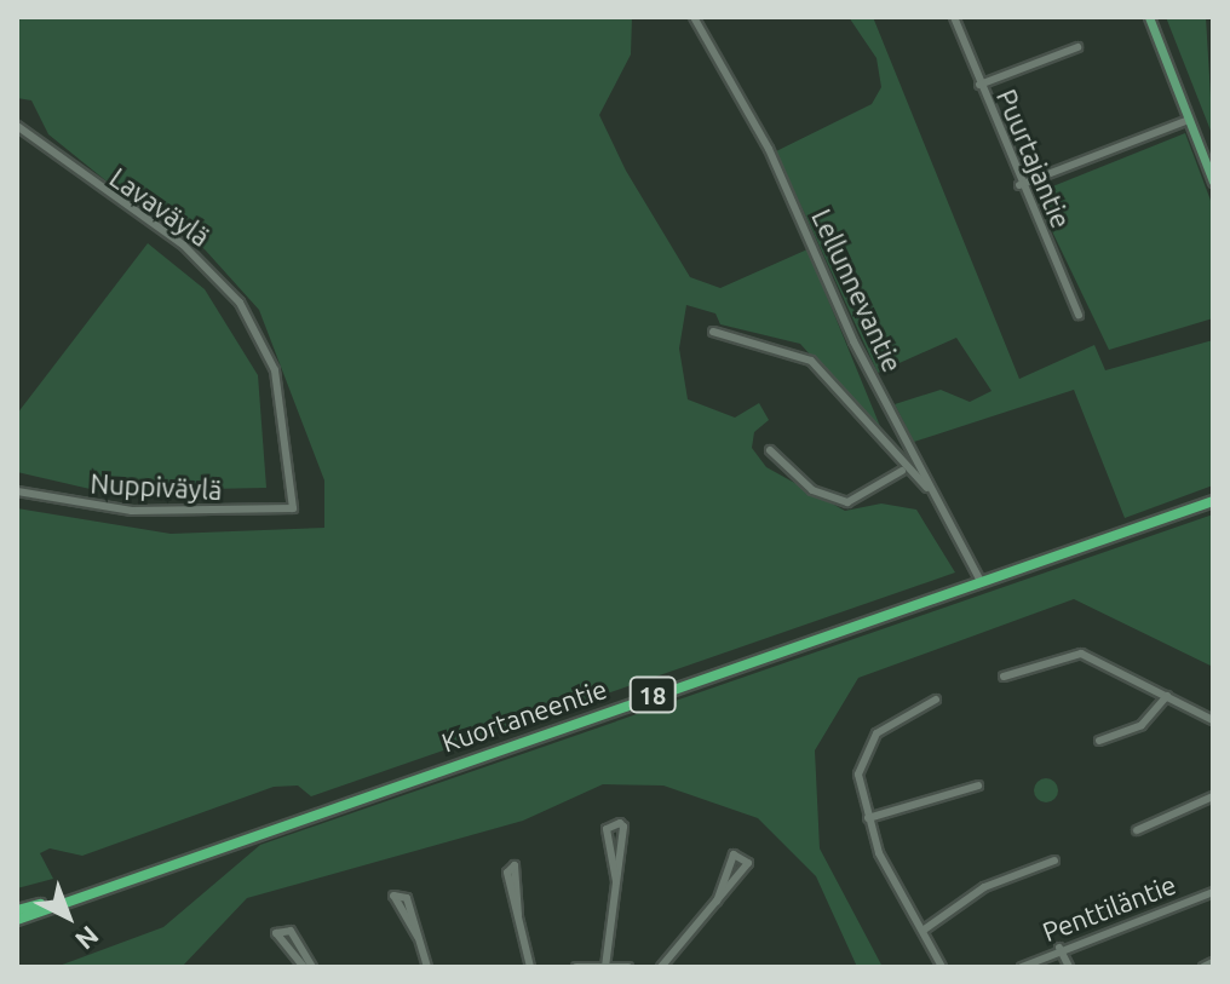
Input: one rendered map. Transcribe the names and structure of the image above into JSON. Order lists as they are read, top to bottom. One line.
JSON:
{"streets":{"highway":["18","Kuortaneentie"],"street":["Puurtajantie","Lavaväylä","Lellunnevantie","Nuppiväylä","Penttiläntie"]},"crossings":[["Lavaväylä","Nuppiväylä"],["Lellunnevantie","Kuortaneentie"]],"north":"bottom right"}
